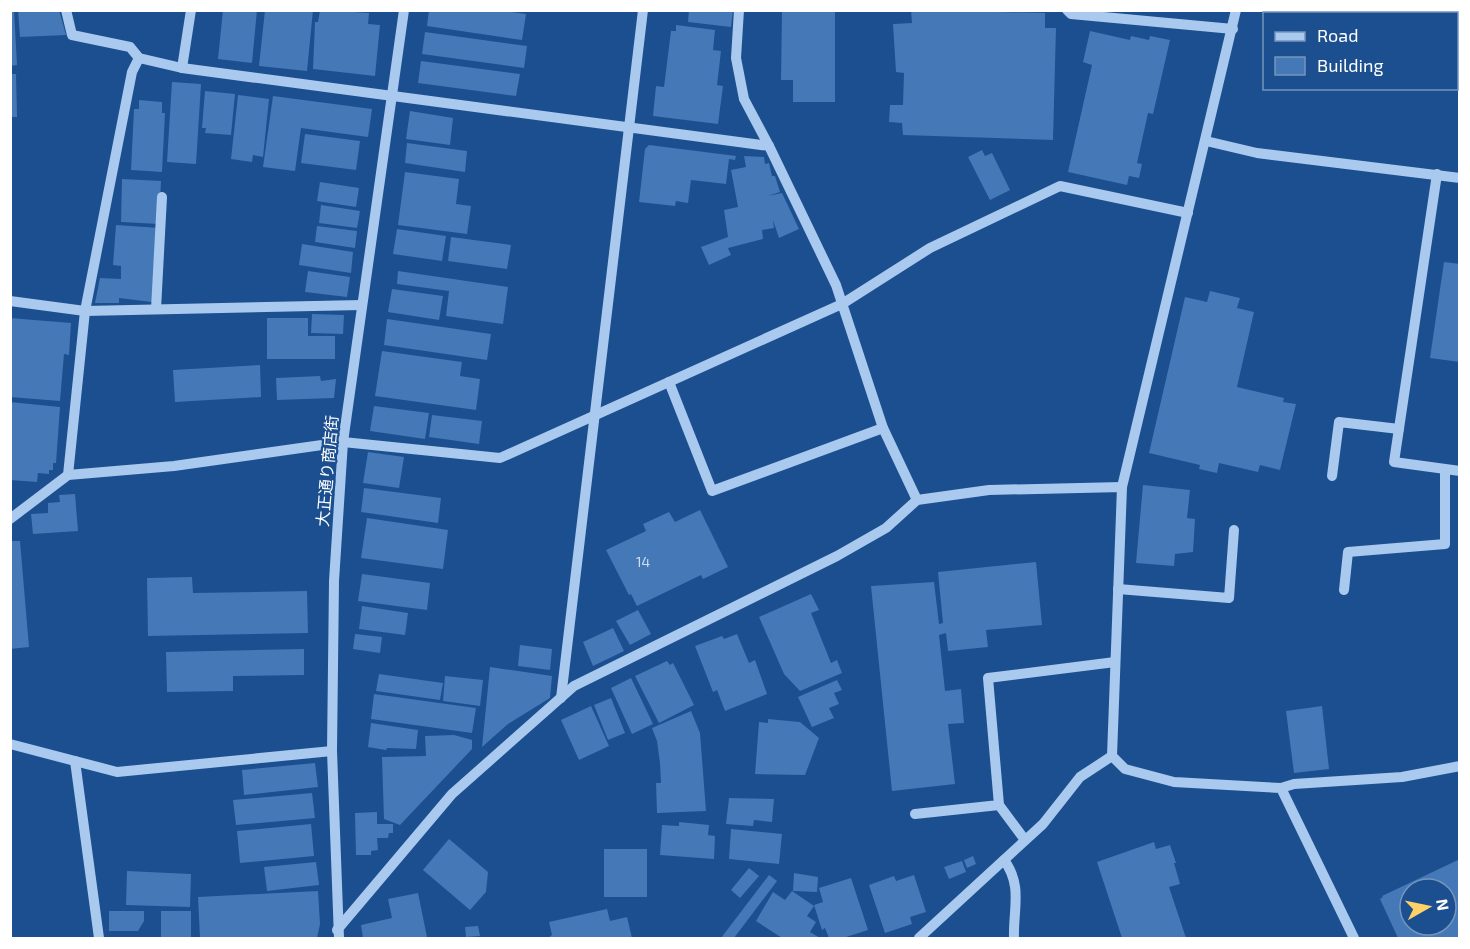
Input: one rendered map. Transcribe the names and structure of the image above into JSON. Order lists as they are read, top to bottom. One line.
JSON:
{"streets":{"street":["大正通り商店街"]},"house_numbers":["14"],"legend":["Road","Building"],"north":"right"}
